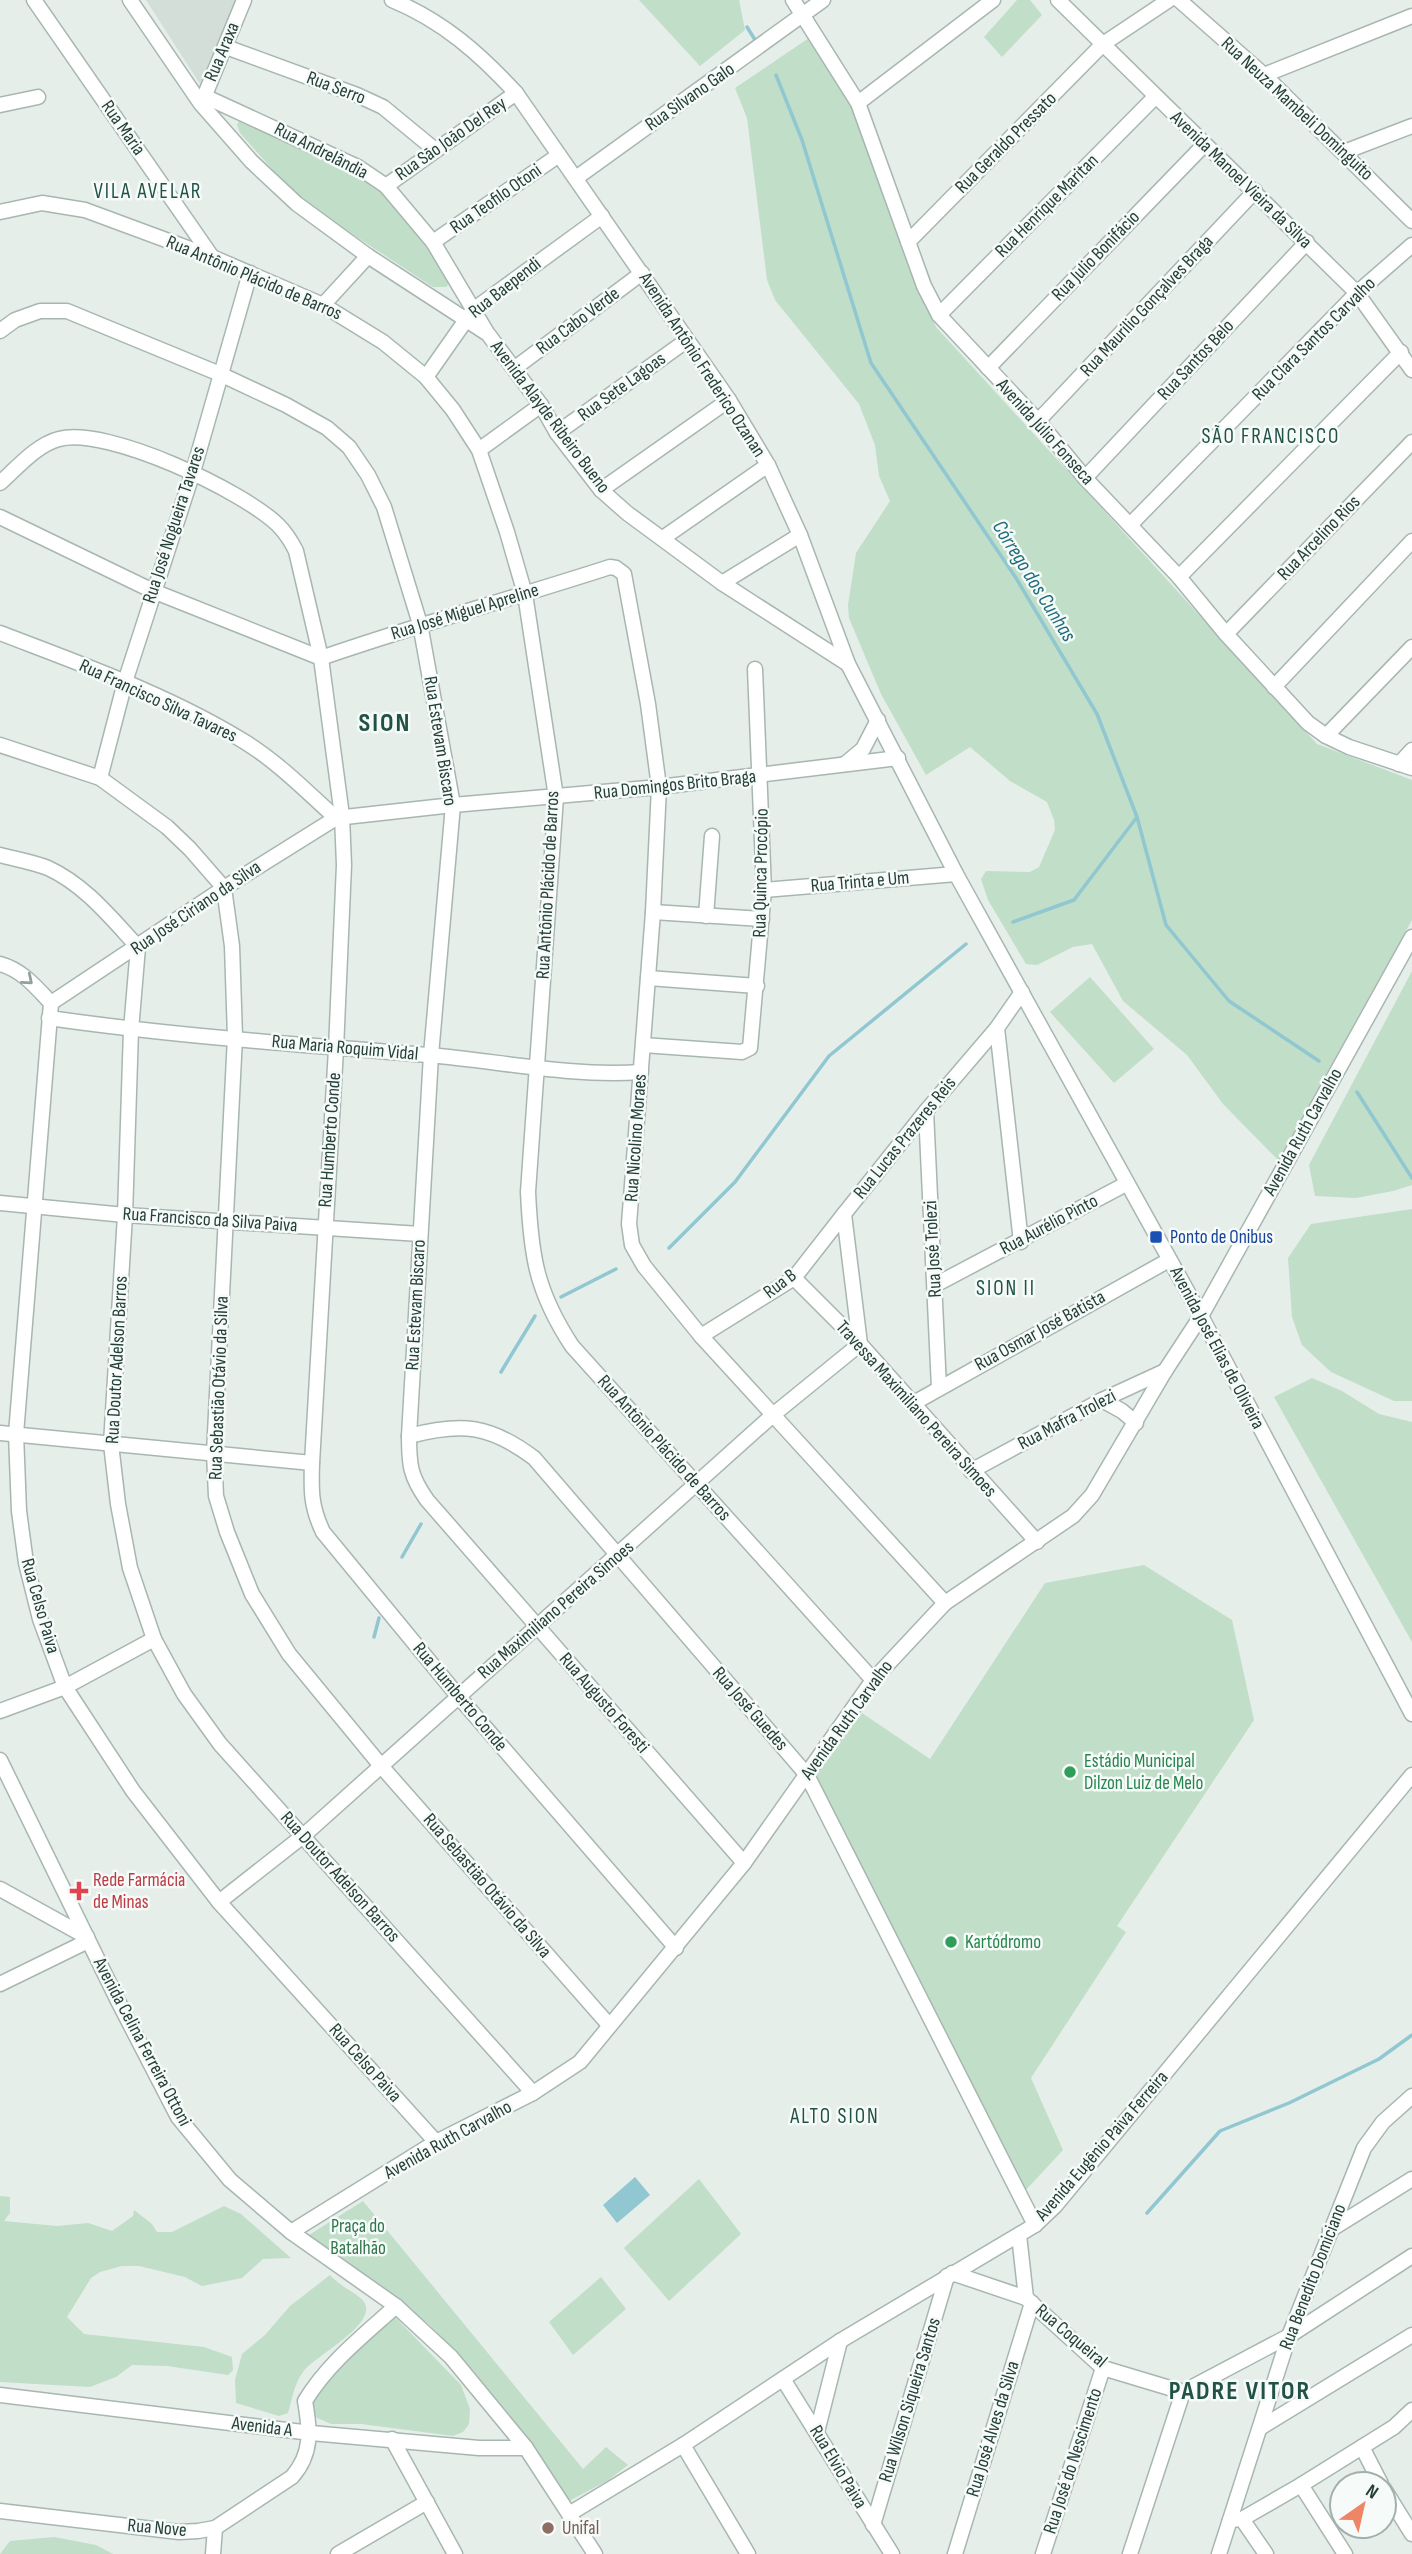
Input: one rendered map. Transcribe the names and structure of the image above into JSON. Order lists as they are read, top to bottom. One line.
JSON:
{"streets":{"street":["Rua Araxa","Rua Serro","Rua Silvano Galo","Rua Neuza Mambeli Dominguito","Rua Maria","Rua São João Del Rey","Rua Geraldo Pressato","Rua Andrelândia","Avenida Manoel Vieira da Silva","Rua Teofilo Otoni","Rua Henrique Maritan","Rua Julio Bonifácio","Rua Antônio Plácido de Barros","Rua Baependi","Rua Maurilio Gonçalves Braga","Rua Cabo Verde","Rua Clara Santos Carvalho","Rua Santos Belo","Avenida Antônio Frederico Ozanan","Rua Sete Lagoas","Avenida Alayde Ribeiro Bueno","Avenida Júlio Fonseca","Rua José Nogueira Tavares","Rua Arcelino Rios","Rua José Miguel Apreline","Rua Francisco Silva Tavares","Rua Estevam Biscaro","Rua Domingos Brito Braga","Rua Quinca Procópio","Rua Trinta e Um","Rua José Ciriano da Silva","Rua Maria Roquim Vidal","Avenida Ruth Carvalho","Rua Nicolino Moraes","Rua Lucas Prazeres Reis","Rua Humberto Conde","Rua Francisco da Silva Paiva","Rua Aurélio Pinto","Rua José Trolezi","Rua B","Rua Osmar José Batista","Avenida José Elias de Oliveira","Rua Doutor Adelson Barros","Rua Sebastião Otávio da Silva","Travessa Maximiliano Pereira Simoes","Rua Mafra Trolezi","Rua Celso Paiva","Rua Maximiliano Pereira Simoes","Rua Augusto Foresti","Rua José Guedes","Avenida Celina Ferreira Ottoni","Avenida Eugênio Paiva Ferreira","Rua Benedito Domiciano","Rua Coqueiral","Rua Wilson Siqueira Santos","Avenida A","Rua José Alves da Silva","Rua José do Nescimento","Rua Elvio Paiva","Rua Nove"]},"crossings":[["Rua Araxa","Rua Serro"],["Rua Araxa","Rua Andrelândia"],["Rua Araxa","Avenida Alayde Ribeiro Bueno"],["Rua Serro","Rua São João Del Rey"],["Rua Silvano Galo","Avenida Antônio Frederico Ozanan"],["Rua Silvano Galo","Avenida Júlio Fonseca"],["Rua Maria","Rua Antônio Plácido de Barros"],["Rua São João Del Rey","Rua Andrelândia"],["Rua São João Del Rey","Avenida Antônio Frederico Ozanan"],["Rua Geraldo Pressato","Avenida Manoel Vieira da Silva"],["Rua Geraldo Pressato","Avenida Júlio Fonseca"],["Rua Andrelândia","Rua Teofilo Otoni"],["Rua Andrelândia","Rua Baependi"],["Rua Andrelândia","Avenida Alayde Ribeiro Bueno"],["Avenida Manoel Vieira da Silva","Rua Henrique Maritan"],["Avenida Manoel Vieira da Silva","Rua Julio Bonifácio"],["Avenida Manoel Vieira da Silva","Rua Maurilio Gonçalves Braga"],["Avenida Manoel Vieira da Silva","Rua Clara Santos Carvalho"],["Avenida Manoel Vieira da Silva","Rua Santos Belo"],["Rua Teofilo Otoni","Avenida Antônio Frederico Ozanan"],["Rua Henrique Maritan","Avenida Júlio Fonseca"],["Rua Julio Bonifácio","Avenida Júlio Fonseca"],["Rua Antônio Plácido de Barros","Rua Baependi"],["Rua Antônio Plácido de Barros","Rua José Nogueira Tavares"],["Rua Antônio Plácido de Barros","Rua José Miguel Apreline"],["Rua Antônio Plácido de Barros","Rua Domingos Brito Braga"],["Rua Antônio Plácido de Barros","Rua Maria Roquim Vidal"],["Rua Antônio Plácido de Barros","Avenida Ruth Carvalho"],["Rua Antônio Plácido de Barros","Rua Maximiliano Pereira Simoes"],["Rua Baependi","Avenida Antônio Frederico Ozanan"],["Rua Baependi","Avenida Alayde Ribeiro Bueno"],["Rua Maurilio Gonçalves Braga","Avenida Júlio Fonseca"],["Rua Cabo Verde","Avenida Antônio Frederico Ozanan"],["Rua Cabo Verde","Avenida Alayde Ribeiro Bueno"],["Rua Clara Santos Carvalho","Avenida Júlio Fonseca"],["Rua Santos Belo","Avenida Júlio Fonseca"],["Avenida Antônio Frederico Ozanan","Rua Sete Lagoas"],["Avenida Antônio Frederico Ozanan","Avenida Alayde Ribeiro Bueno"],["Avenida Antônio Frederico Ozanan","Rua Domingos Brito Braga"],["Avenida Antônio Frederico Ozanan","Rua Trinta e Um"],["Avenida Antônio Frederico Ozanan","Avenida José Elias de Oliveira"],["Rua Sete Lagoas","Avenida Alayde Ribeiro Bueno"],["Avenida Júlio Fonseca","Rua Arcelino Rios"],["Rua José Nogueira Tavares","Rua Francisco Silva Tavares"],["Rua José Nogueira Tavares","Rua Estevam Biscaro"],["Rua José Nogueira Tavares","Rua Humberto Conde"],["Rua José Miguel Apreline","Rua Estevam Biscaro"],["Rua José Miguel Apreline","Rua Nicolino Moraes"],["Rua José Miguel Apreline","Rua Humberto Conde"],["Rua Francisco Silva Tavares","Rua Domingos Brito Braga"],["Rua Francisco Silva Tavares","Rua José Ciriano da Silva"],["Rua Francisco Silva Tavares","Rua Humberto Conde"],["Rua Estevam Biscaro","Rua Domingos Brito Braga"],["Rua Estevam Biscaro","Rua Maria Roquim Vidal"],["Rua Estevam Biscaro","Rua Francisco da Silva Paiva"],["Rua Estevam Biscaro","Rua Augusto Foresti"],["Rua Estevam Biscaro","Rua José Guedes"],["Rua Domingos Brito Braga","Rua Quinca Procópio"],["Rua Domingos Brito Braga","Rua José Ciriano da Silva"],["Rua Domingos Brito Braga","Rua Nicolino Moraes"],["Rua Domingos Brito Braga","Rua Humberto Conde"],["Rua Quinca Procópio","Rua Trinta e Um"],["Rua Quinca Procópio","Rua Nicolino Moraes"],["Rua Trinta e Um","Avenida José Elias de Oliveira"],["Rua José Ciriano da Silva","Rua Maria Roquim Vidal"],["Rua José Ciriano da Silva","Rua Humberto Conde"],["Rua José Ciriano da Silva","Rua Doutor Adelson Barros"],["Rua José Ciriano da Silva","Rua Sebastião Otávio da Silva"],["Rua José Ciriano da Silva","Rua Celso Paiva"],["Rua Maria Roquim Vidal","Rua Nicolino Moraes"],["Rua Maria Roquim Vidal","Rua Humberto Conde"],["Rua Maria Roquim Vidal","Rua Doutor Adelson Barros"],["Rua Maria Roquim Vidal","Rua Sebastião Otávio da Silva"],["Rua Maria Roquim Vidal","Rua Celso Paiva"],["Avenida Ruth Carvalho","Rua Nicolino Moraes"],["Avenida Ruth Carvalho","Rua Humberto Conde"],["Avenida Ruth Carvalho","Avenida José Elias de Oliveira"],["Avenida Ruth Carvalho","Rua Doutor Adelson Barros"],["Avenida Ruth Carvalho","Rua Sebastião Otávio da Silva"],["Avenida Ruth Carvalho","Travessa Maximiliano Pereira Simoes"],["Avenida Ruth Carvalho","Rua Mafra Trolezi"],["Avenida Ruth Carvalho","Rua Celso Paiva"],["Avenida Ruth Carvalho","Rua Augusto Foresti"],["Avenida Ruth Carvalho","Rua José Guedes"],["Avenida Ruth Carvalho","Avenida Celina Ferreira Ottoni"],["Rua Nicolino Moraes","Rua B"],["Rua Nicolino Moraes","Rua Maximiliano Pereira Simoes"],["Rua Lucas Prazeres Reis","Rua José Trolezi"],["Rua Lucas Prazeres Reis","Rua B"],["Rua Lucas Prazeres Reis","Avenida José Elias de Oliveira"],["Rua Lucas Prazeres Reis","Travessa Maximiliano Pereira Simoes"],["Rua Lucas Prazeres Reis","Rua Maximiliano Pereira Simoes"],["Rua Humberto Conde","Rua Francisco da Silva Paiva"],["Rua Humberto Conde","Rua Maximiliano Pereira Simoes"],["Rua Francisco da Silva Paiva","Rua Doutor Adelson Barros"],["Rua Francisco da Silva Paiva","Rua Sebastião Otávio da Silva"],["Rua Francisco da Silva Paiva","Rua Celso Paiva"],["Rua Aurélio Pinto","Rua José Trolezi"],["Rua Aurélio Pinto","Avenida José Elias de Oliveira"],["Rua José Trolezi","Rua Osmar José Batista"],["Rua B","Travessa Maximiliano Pereira Simoes"],["Rua Osmar José Batista","Avenida José Elias de Oliveira"],["Rua Osmar José Batista","Travessa Maximiliano Pereira Simoes"],["Rua Doutor Adelson Barros","Rua Maximiliano Pereira Simoes"],["Rua Sebastião Otávio da Silva","Rua Maximiliano Pereira Simoes"],["Travessa Maximiliano Pereira Simoes","Rua Mafra Trolezi"],["Travessa Maximiliano Pereira Simoes","Rua Maximiliano Pereira Simoes"],["Rua Celso Paiva","Rua Maximiliano Pereira Simoes"],["Rua Maximiliano Pereira Simoes","Rua Augusto Foresti"],["Rua Maximiliano Pereira Simoes","Rua José Guedes"],["Rua Augusto Foresti","Rua José Guedes"],["Rua José Guedes","Avenida Eugênio Paiva Ferreira"],["Avenida Celina Ferreira Ottoni","Avenida Eugênio Paiva Ferreira"],["Avenida Celina Ferreira Ottoni","Avenida A"],["Avenida Eugênio Paiva Ferreira","Rua Coqueiral"],["Avenida Eugênio Paiva Ferreira","Rua Wilson Siqueira Santos"],["Avenida Eugênio Paiva Ferreira","Rua Elvio Paiva"],["Rua Coqueiral","Rua Wilson Siqueira Santos"],["Rua Coqueiral","Rua José Alves da Silva"],["Rua Coqueiral","Rua José do Nescimento"],["Rua Wilson Siqueira Santos","Rua Elvio Paiva"],["Avenida A","Rua Nove"]],"districts":["VILA AVELAR","SÃO FRANCISCO","SION","SION II","ALTO SION","PADRE VITOR"],"water":["Córrego dos Cunhas"],"parks":["Praça do Batalhão"],"places":{"transit":["Ponto de Onibus"],"other":["Estádio Municipal Dilzon Luiz de Melo","Kartódromo","Unifal"],"health":["Rede Farmácia de Minas"]},"north":"top right"}
